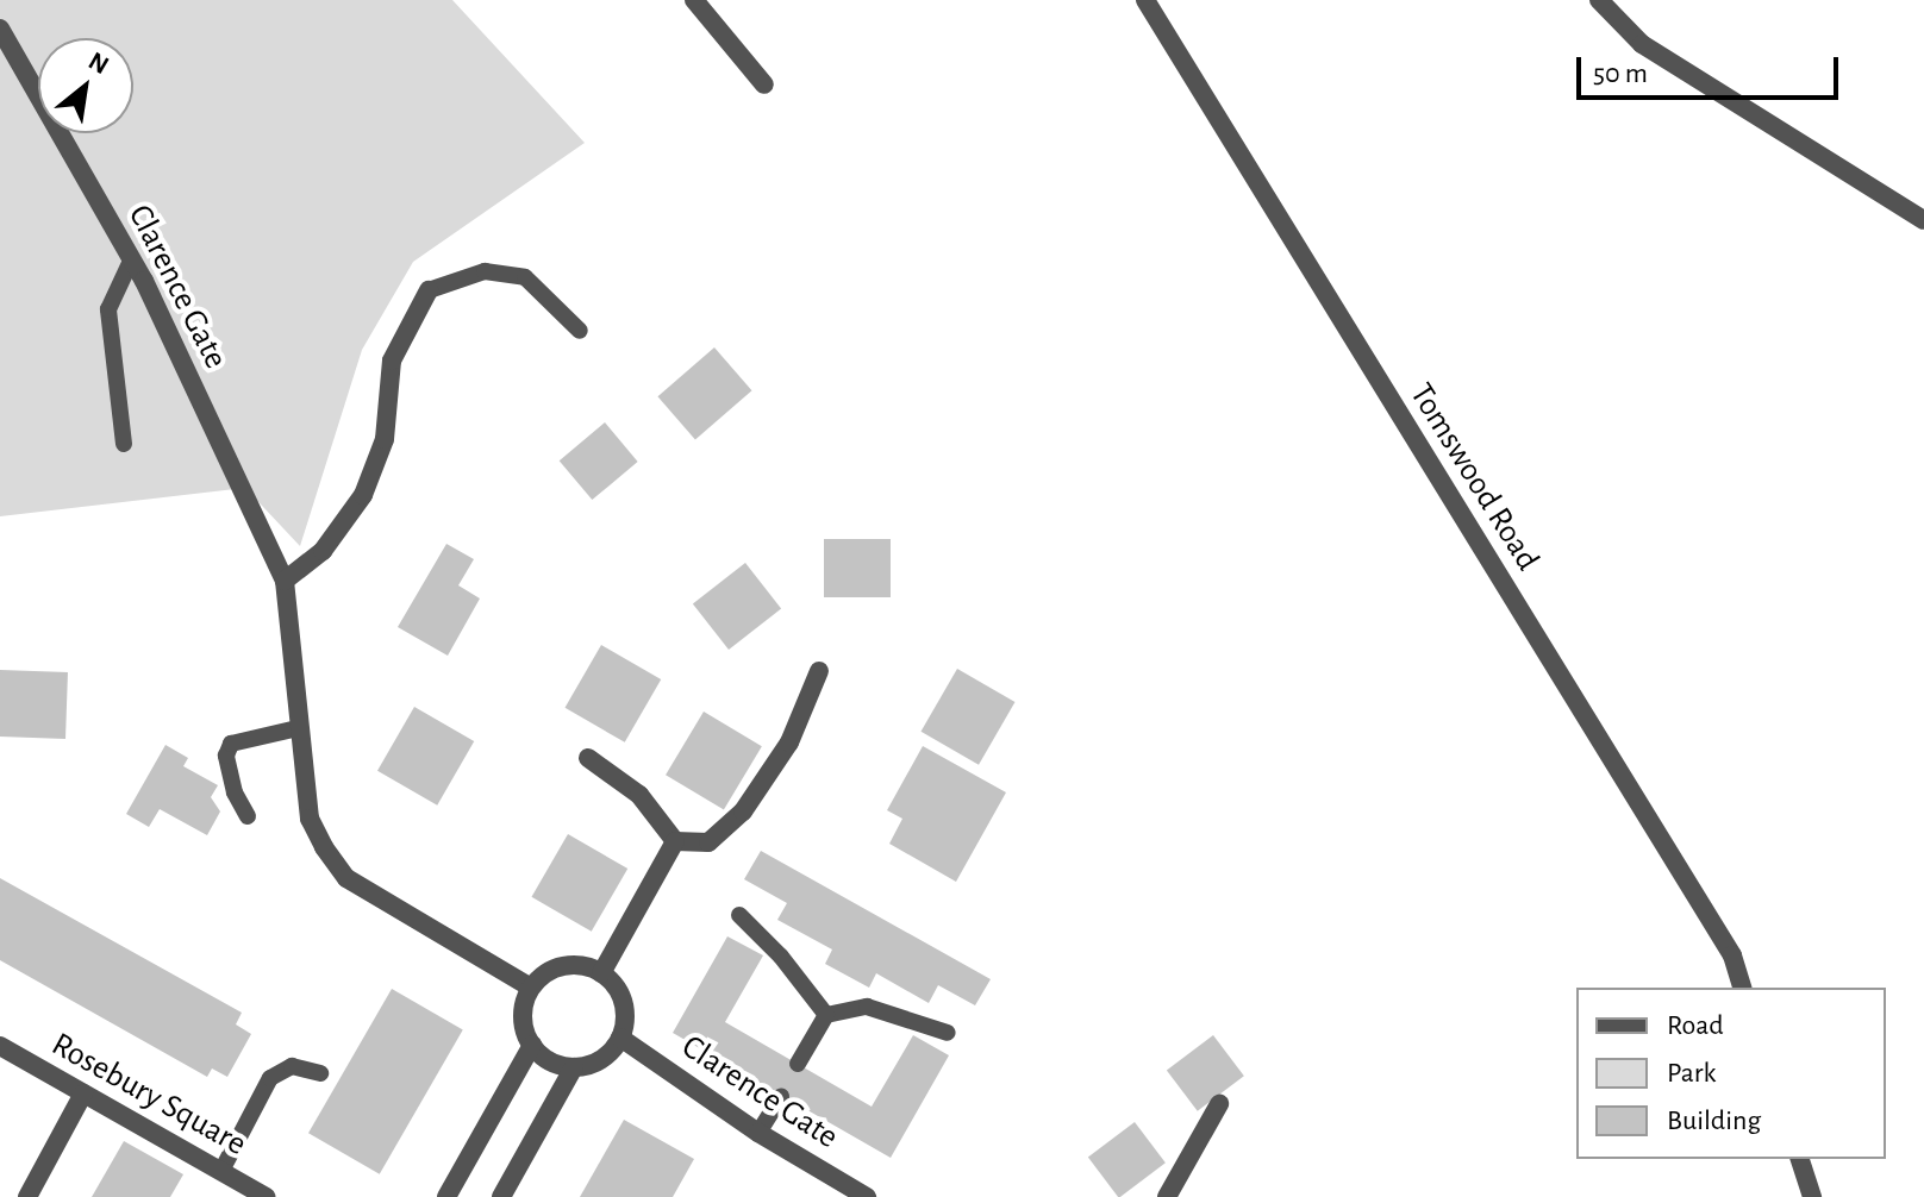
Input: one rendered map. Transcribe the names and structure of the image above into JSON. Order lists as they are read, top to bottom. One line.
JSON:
{"streets":{"street":["Clarence Gate","Tomswood Road","Rosebury Square"]},"legend":["Road","Park","Building"],"scale_bar":"50 m","north":"top right"}
